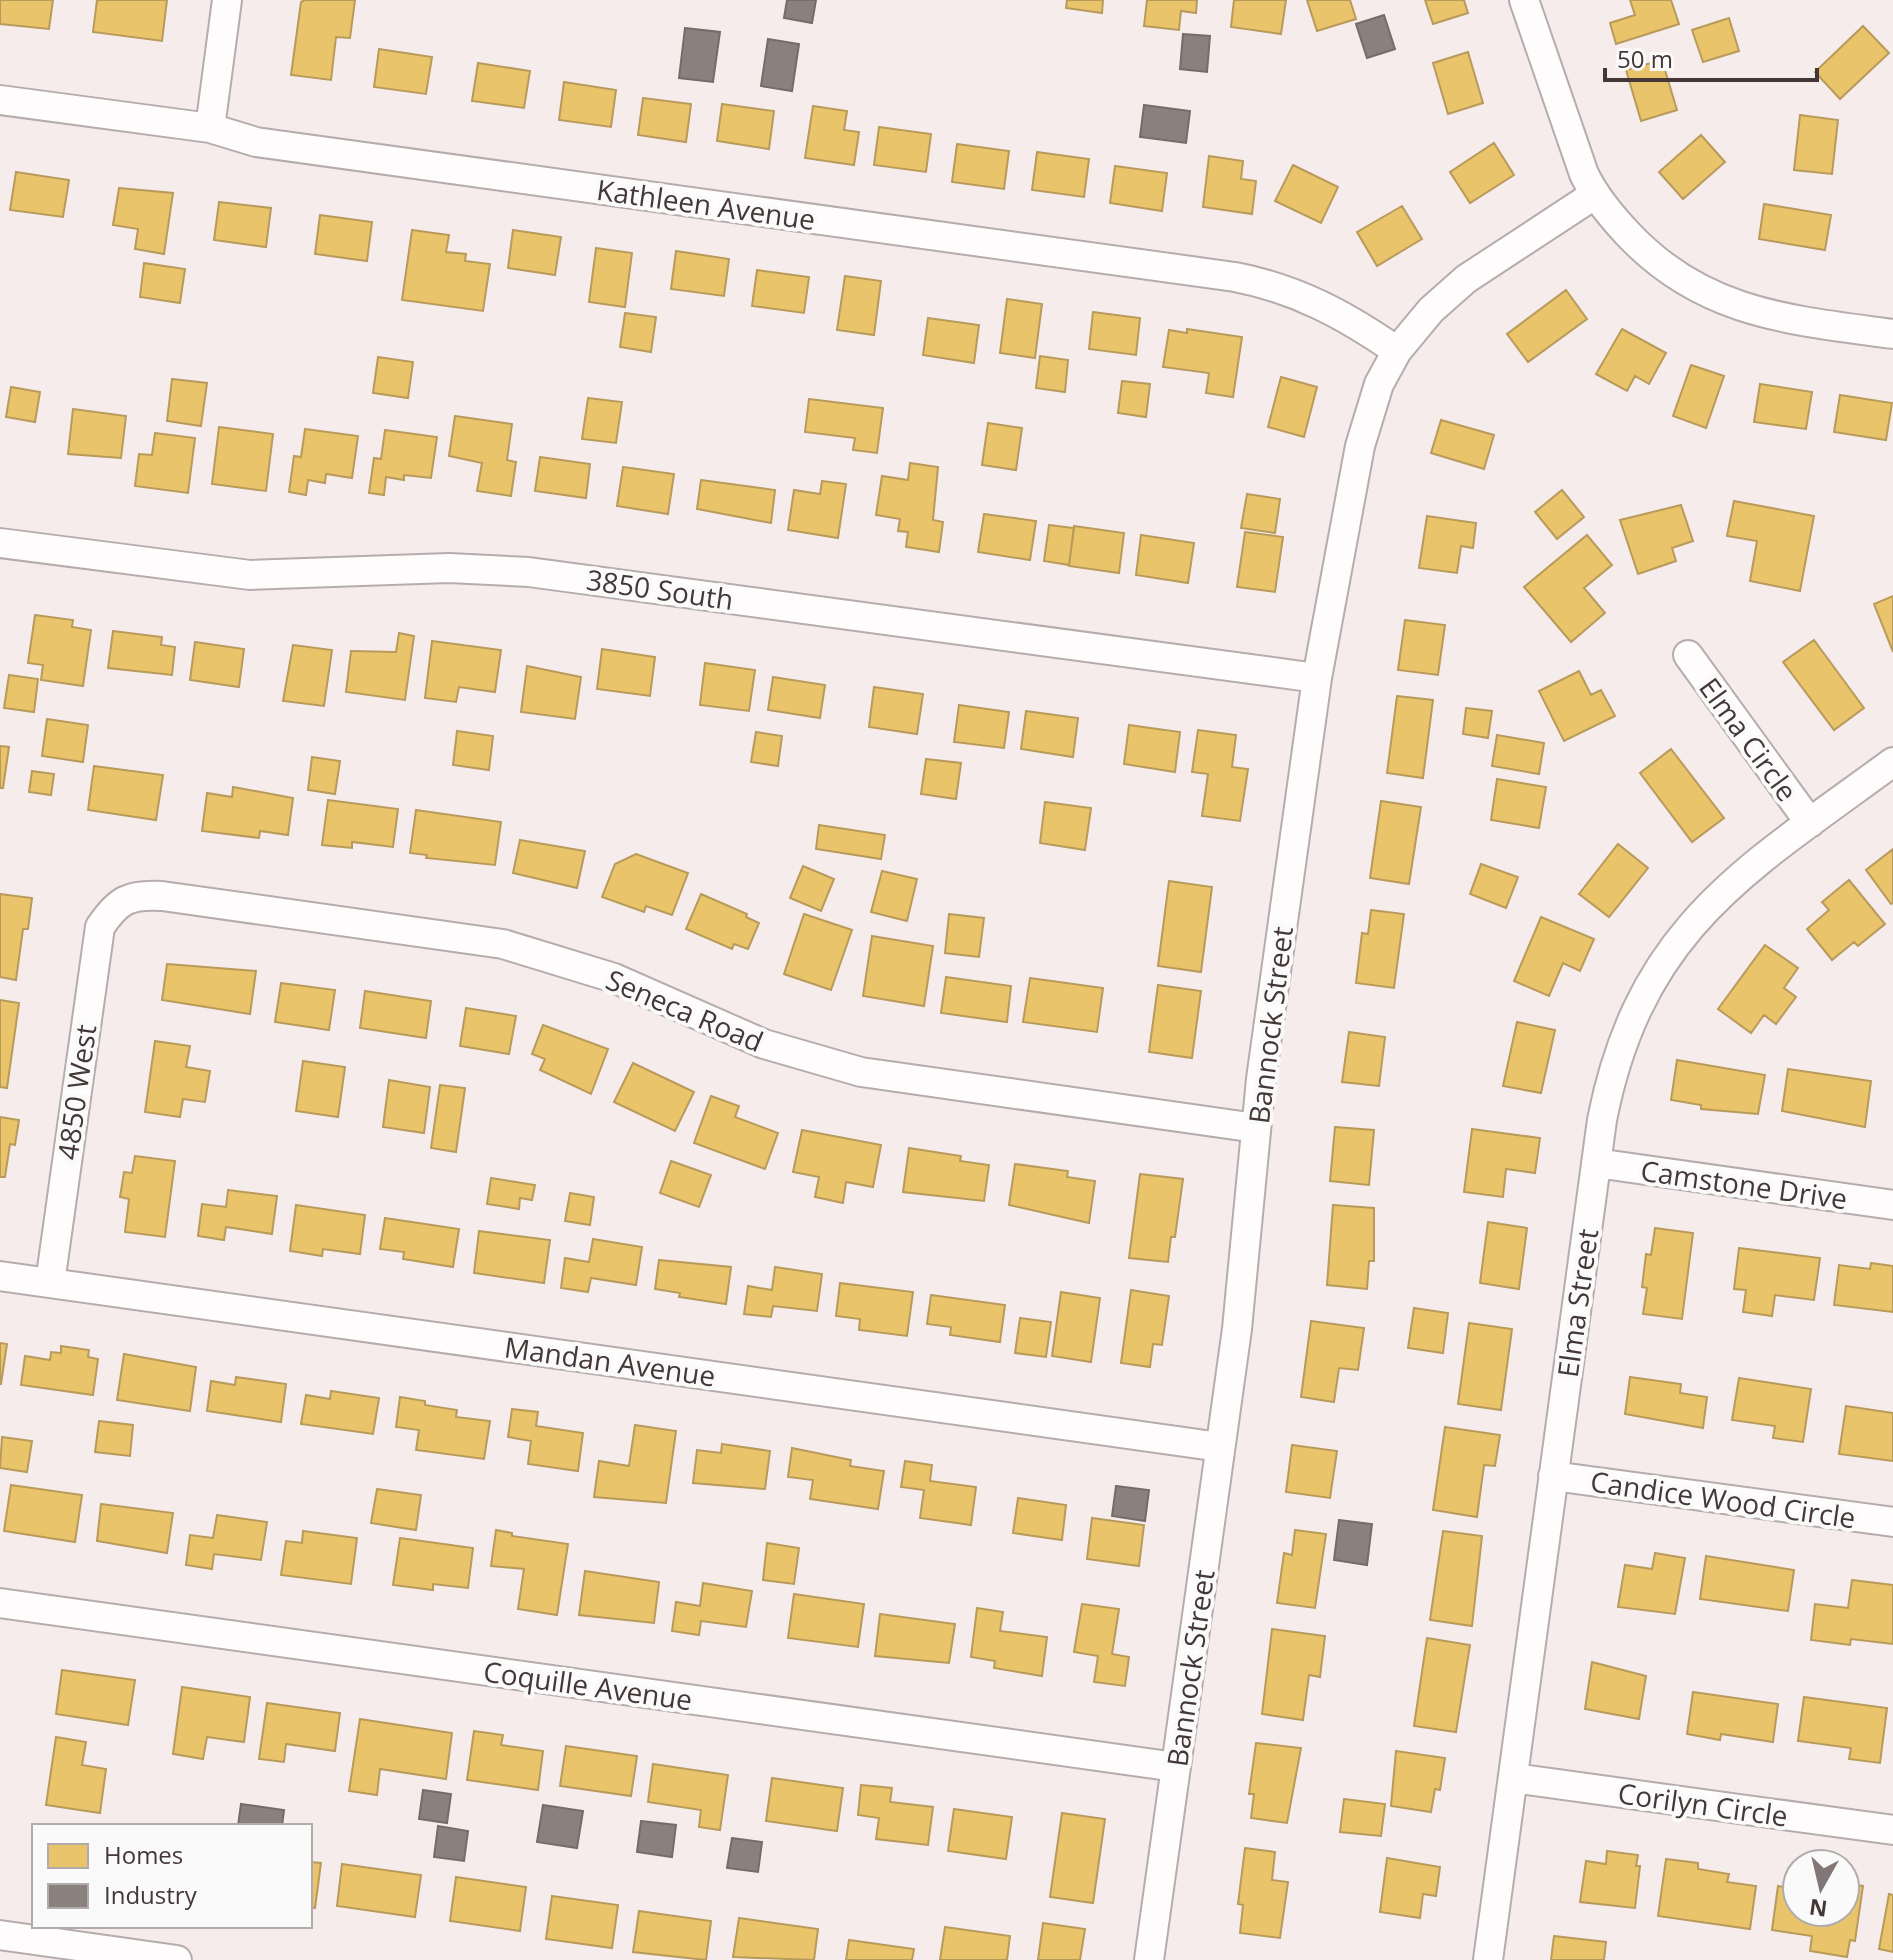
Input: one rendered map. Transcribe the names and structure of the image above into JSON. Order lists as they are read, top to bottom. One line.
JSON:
{"streets":{"street":["Kathleen Avenue","3850 South","Elma Circle","Seneca Road","Bannock Street","4850 West","Camstone Drive","Elma Street","Mandan Avenue","Candice Wood Circle","Coquille Avenue","Corilyn Circle"]},"crossings":[["Kathleen Avenue","Bannock Street"],["3850 South","Bannock Street"],["Elma Circle","Elma Street"],["Seneca Road","Bannock Street"],["Seneca Road","4850 West"],["Bannock Street","Mandan Avenue"],["Bannock Street","Coquille Avenue"],["4850 West","Mandan Avenue"],["Camstone Drive","Elma Street"],["Elma Street","Candice Wood Circle"],["Elma Street","Corilyn Circle"]],"legend":["Homes","Industry"],"scale_bar":"50 m","north":"bottom"}
